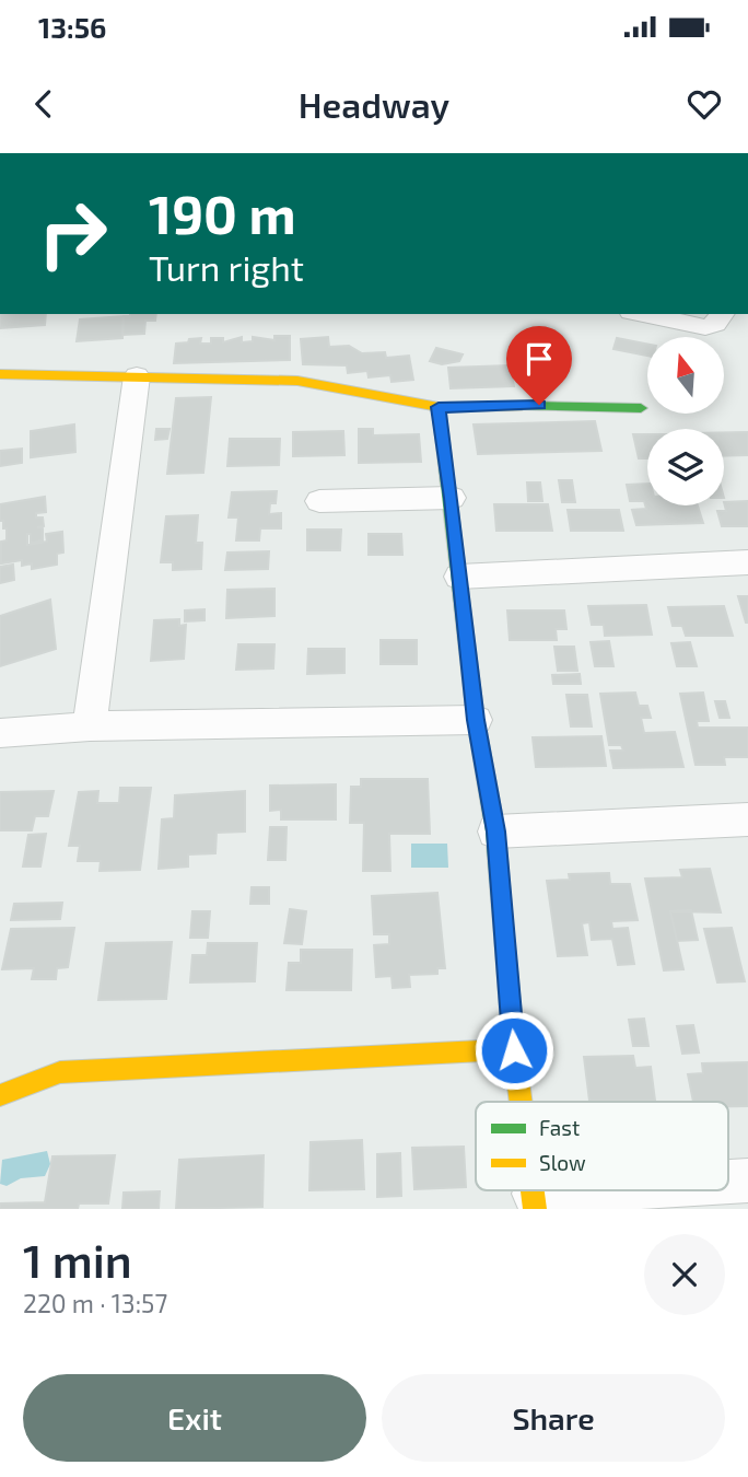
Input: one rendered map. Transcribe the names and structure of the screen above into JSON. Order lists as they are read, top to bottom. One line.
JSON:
{"legend":["Fast","Slow"],"north":"top","page":{"status":"13:56","header":"Headway","turn":["190 m","Turn right"],"heading":["1 min","220 m · 13:57"],"buttons":["Exit","Share"]}}
